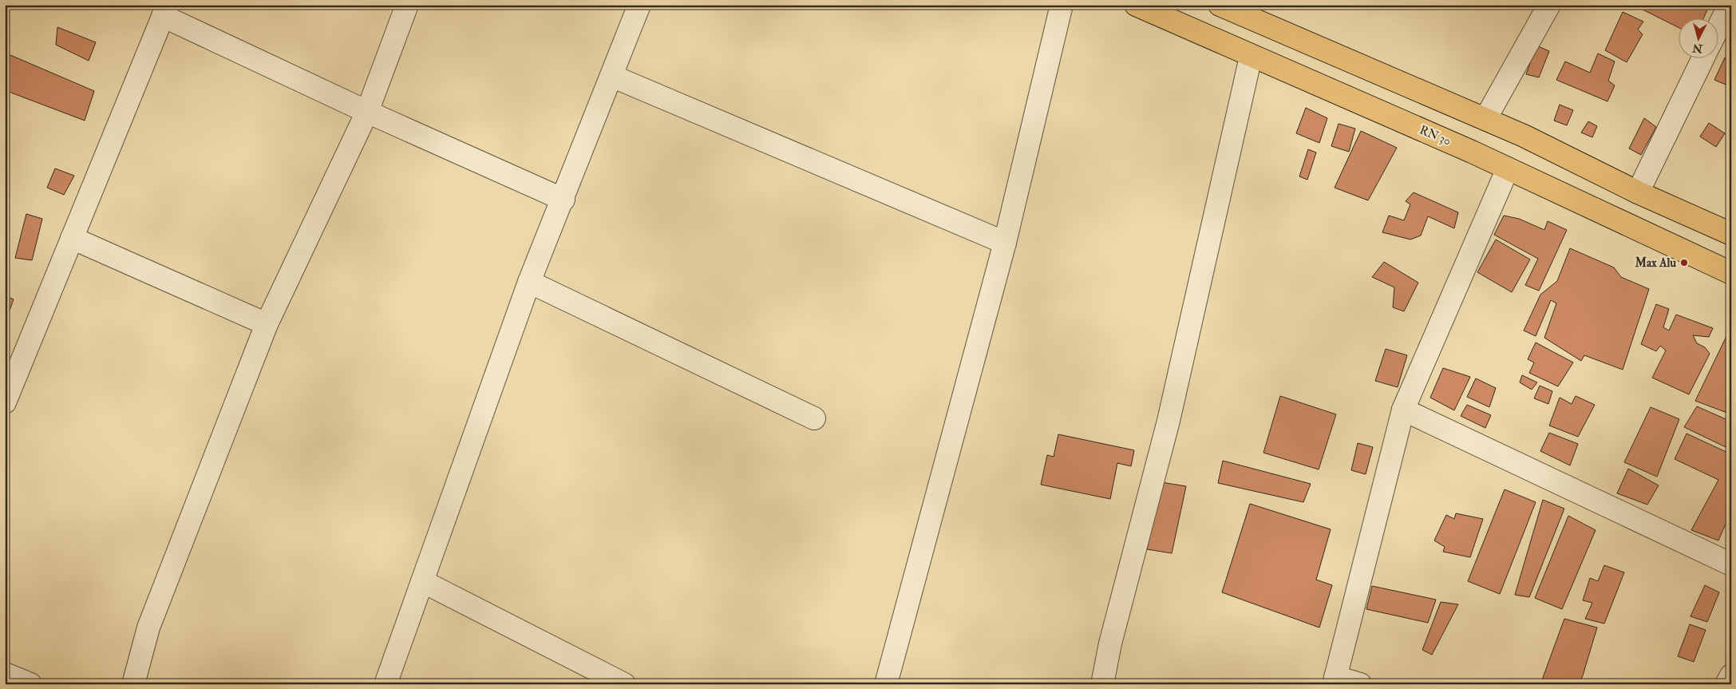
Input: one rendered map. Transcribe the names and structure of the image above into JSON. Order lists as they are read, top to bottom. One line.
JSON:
{"streets":{"main road":["RN 30"]},"places":["Max Alu"],"north":"bottom"}
